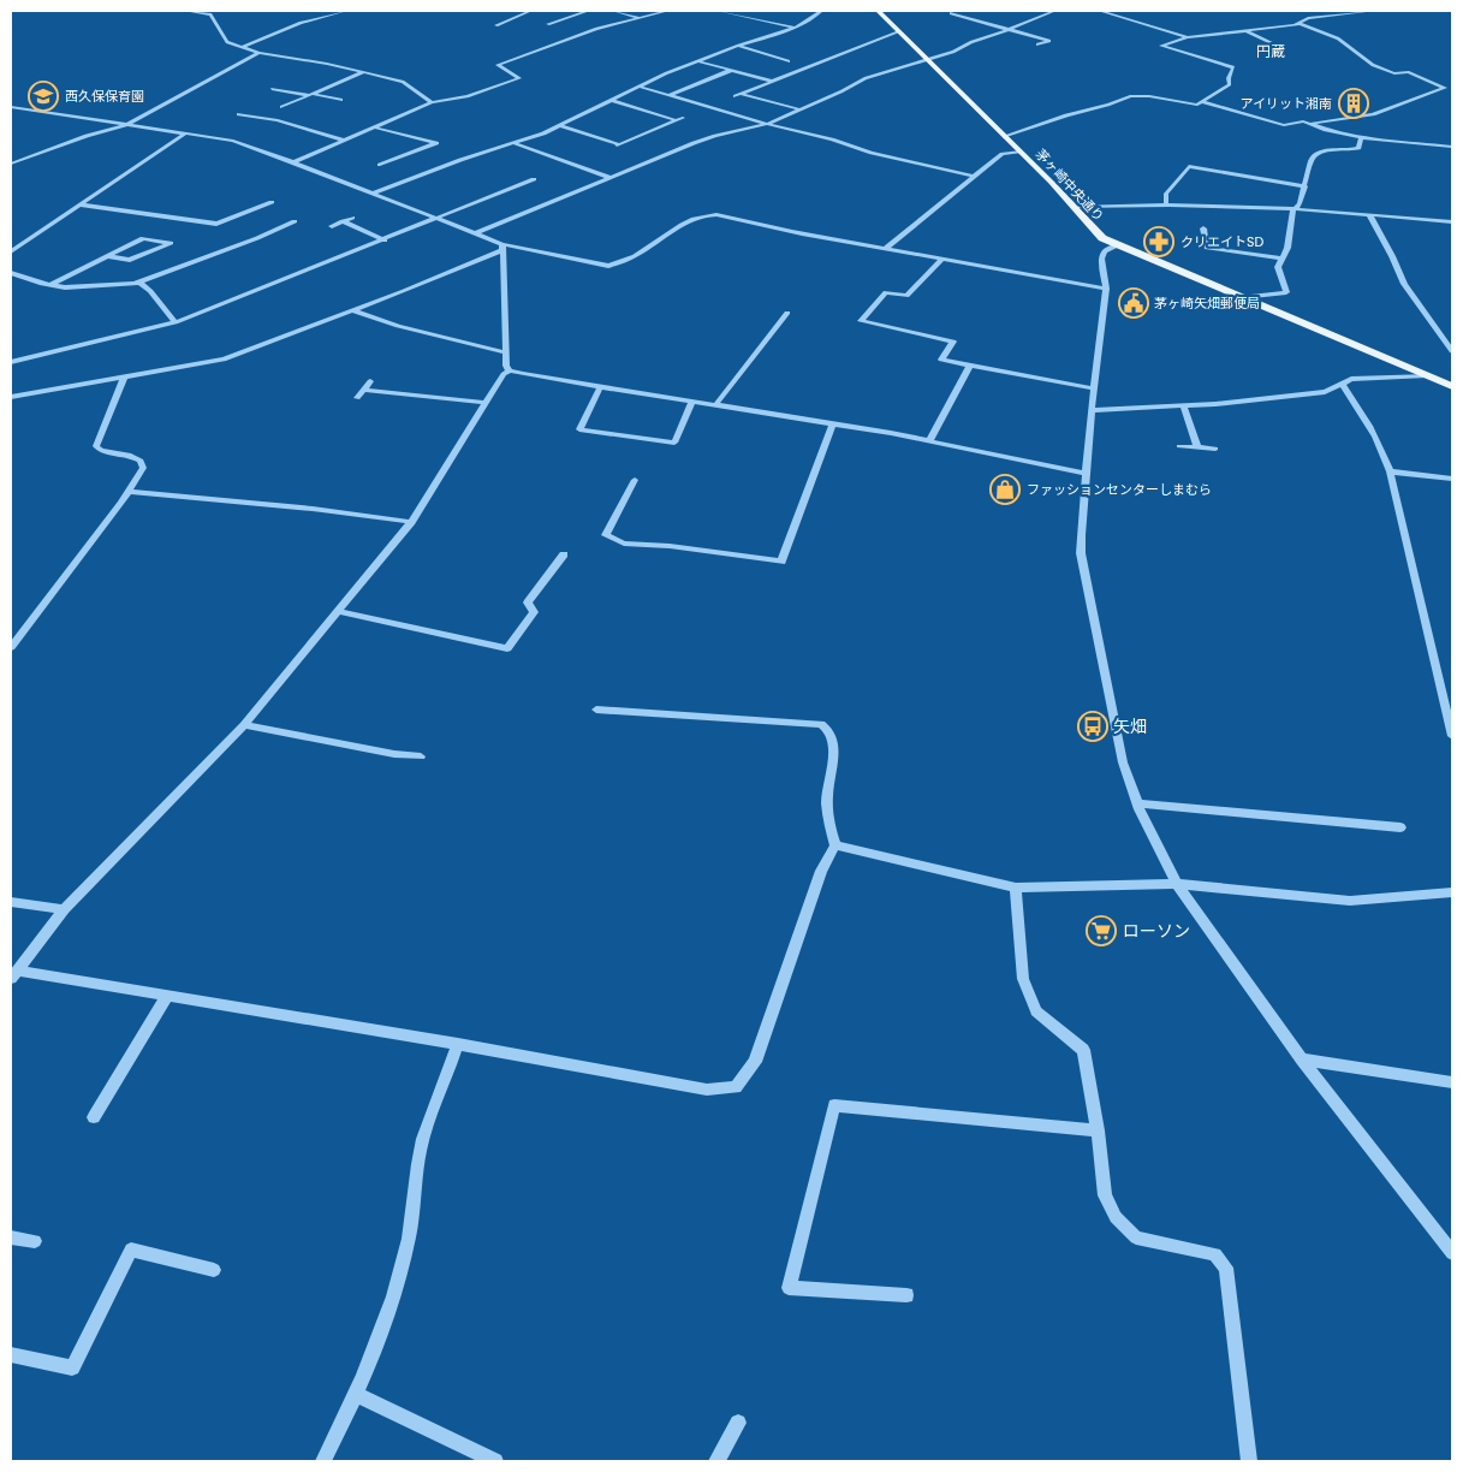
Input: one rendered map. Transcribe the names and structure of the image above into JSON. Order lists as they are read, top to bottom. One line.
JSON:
{"streets":{"main road":["茅ヶ崎中央通り"]},"districts":["円蔵"],"places":{"school or university":["西久保保育園"],"building":["アイリット湘南"],"pharmacy":["クリエイトSD"],"public building":["茅ヶ崎矢畑郵便局"],"shop":["ファッションセンターしまむら"],"bus stop":["矢畑"],"supermarket":["ローソン"]}}
